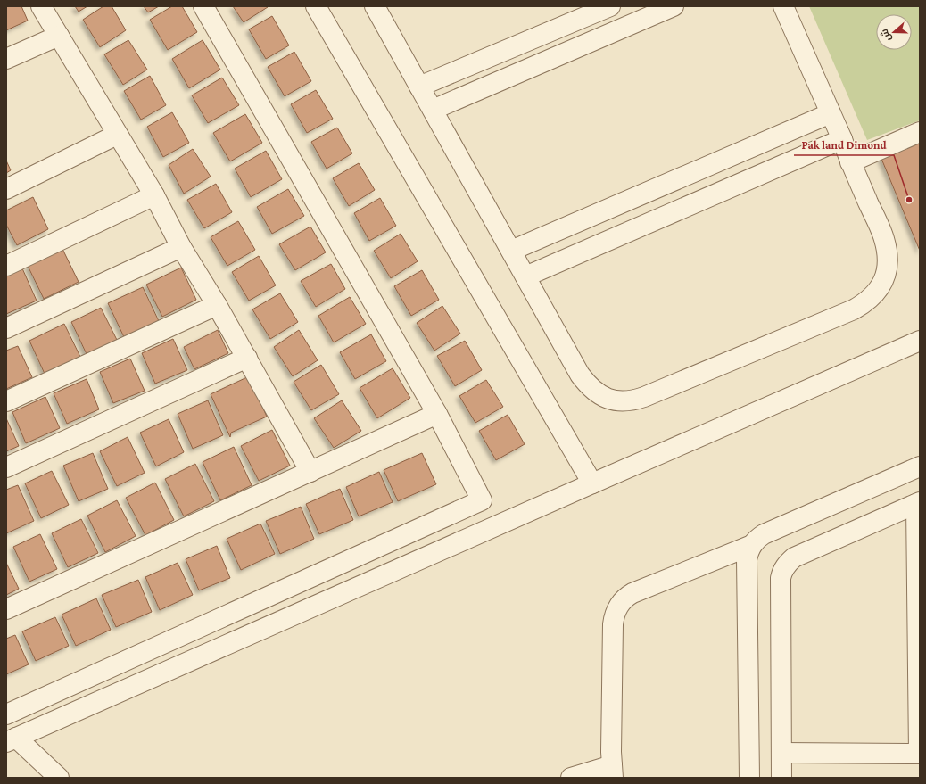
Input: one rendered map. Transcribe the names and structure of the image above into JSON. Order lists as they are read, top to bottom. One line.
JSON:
{"places":["Pak land Dimond"],"north":"left"}
